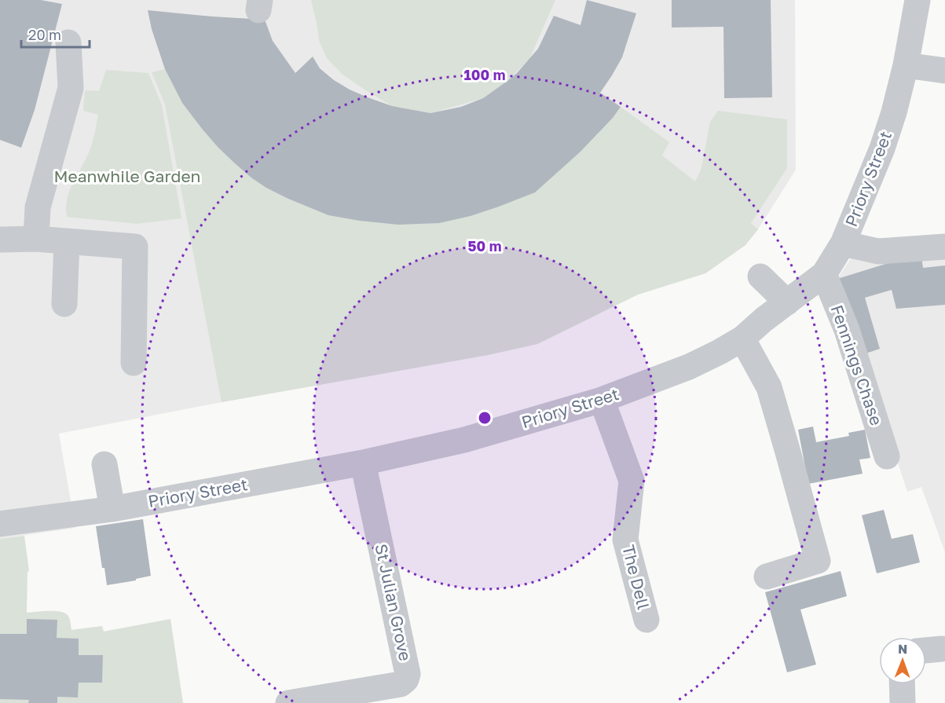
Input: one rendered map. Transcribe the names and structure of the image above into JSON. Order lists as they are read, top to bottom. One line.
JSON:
{"streets":{"street":["Priory Street","Fennings Chase","The Dell","St Julian Grove"]},"crossings":[["Priory Street","Fennings Chase"],["Priory Street","The Dell"],["Priory Street","St Julian Grove"]],"parks":["Meanwhile Garden"],"scale_bar":"20 m","north":"top","rings":["100 m","50 m"]}
